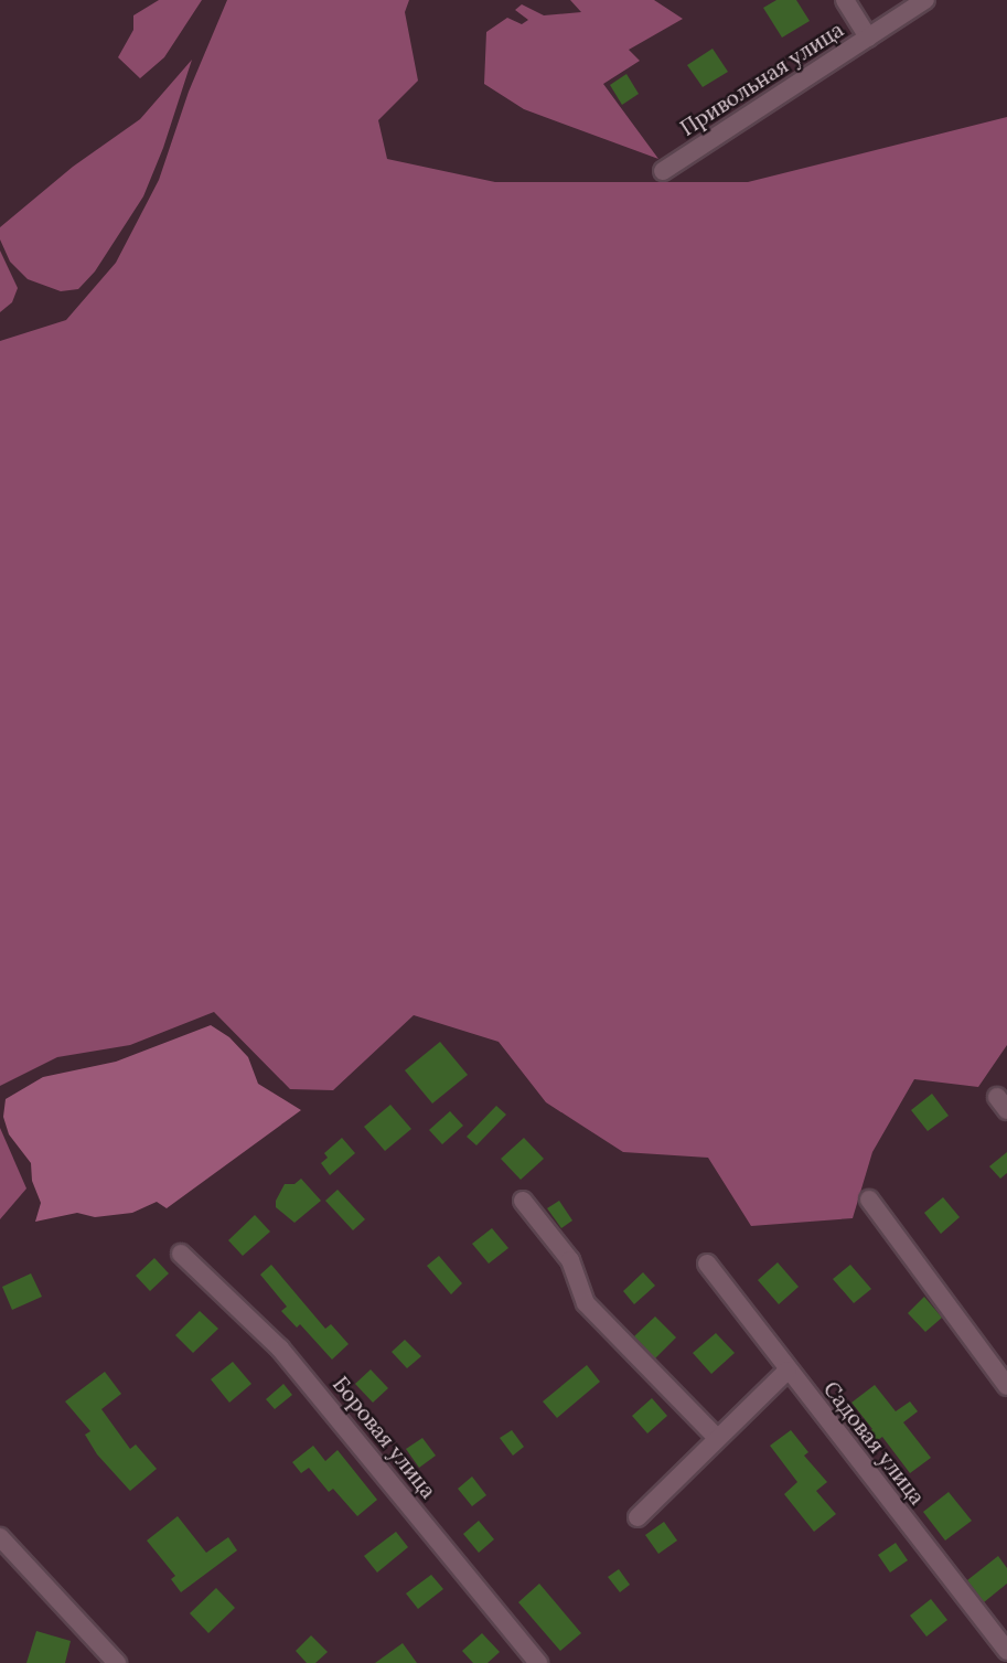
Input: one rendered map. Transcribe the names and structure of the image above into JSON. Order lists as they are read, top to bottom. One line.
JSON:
{"streets":{"street":["Привольная улица","Боровая улица","Садовая улица"]}}
